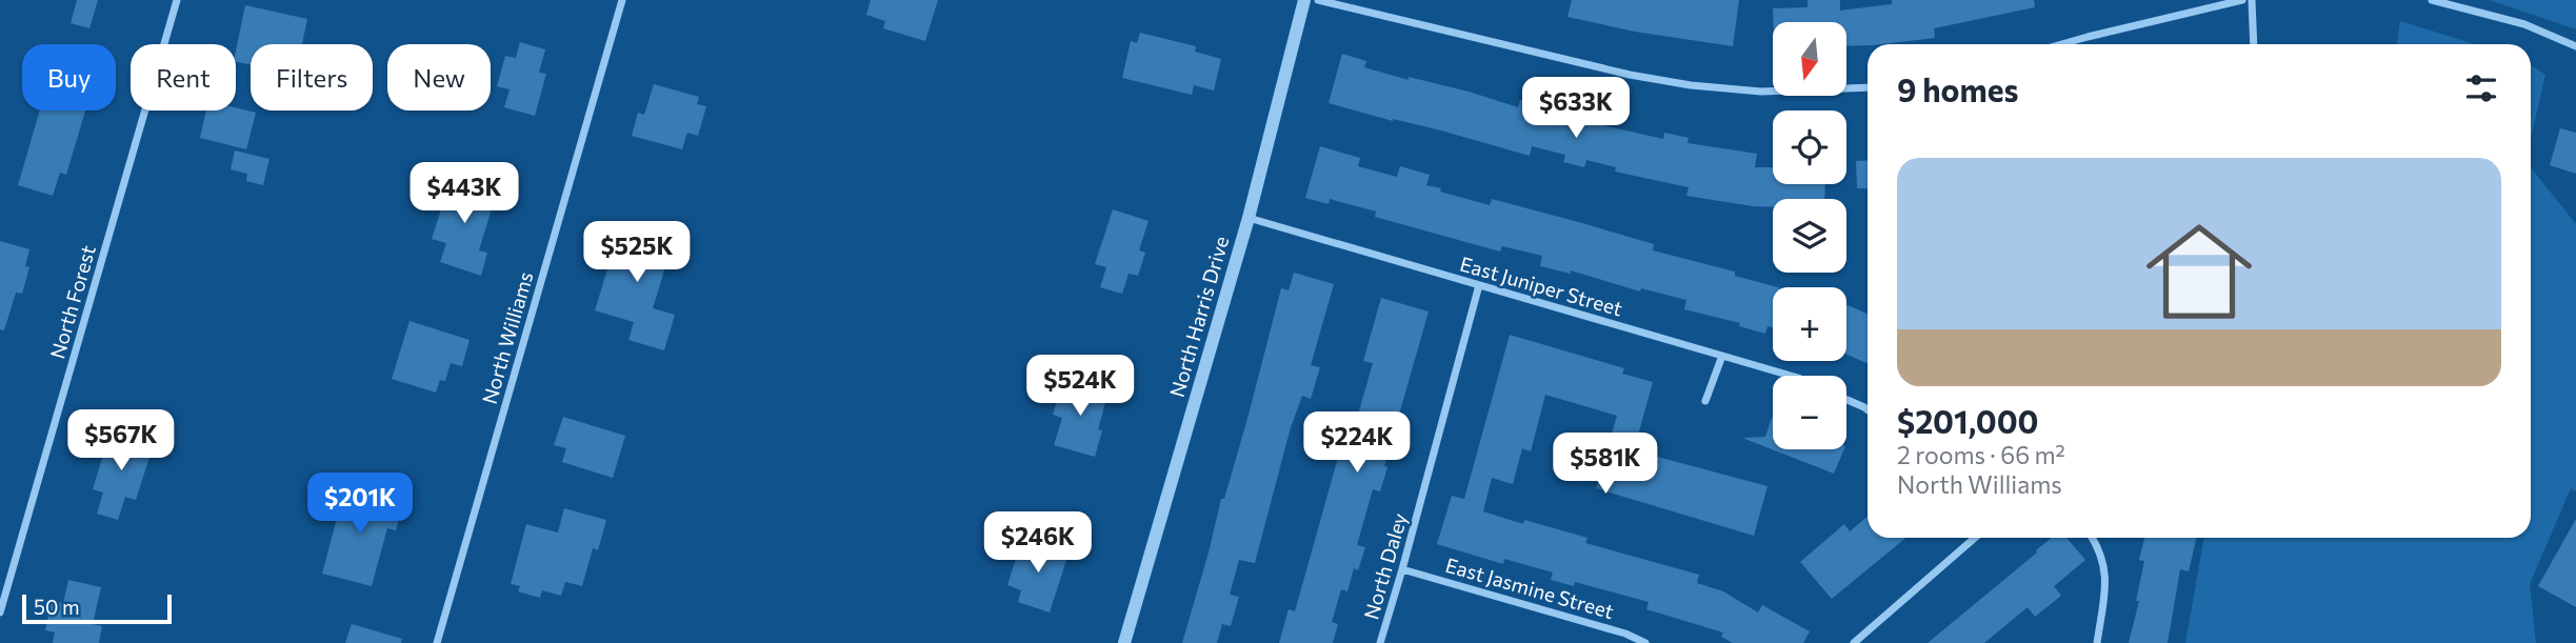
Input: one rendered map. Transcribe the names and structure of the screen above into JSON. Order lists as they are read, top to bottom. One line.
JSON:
{"streets":{"street":["East Juniper Street","North Forest","North Harris Drive","North Williams","North Daley","East Jasmine Street"]},"crossings":[["East Juniper Street","North Harris Drive"],["East Juniper Street","North Daley"],["North Daley","East Jasmine Street"]],"scale_bar":"50 m","north":"bottom","page":{"map_buttons":["+","−"],"chip":["Buy","Rent","Filters","New"],"heading":"9 homes","price":["$633K","$443K","$525K","$524K","$567K","$224K","$581K","$201K","$246K"],"list":[{"name":"$201,000","note":"2 rooms · 66 m² · North Williams"}],"scale":"50 m"}}
